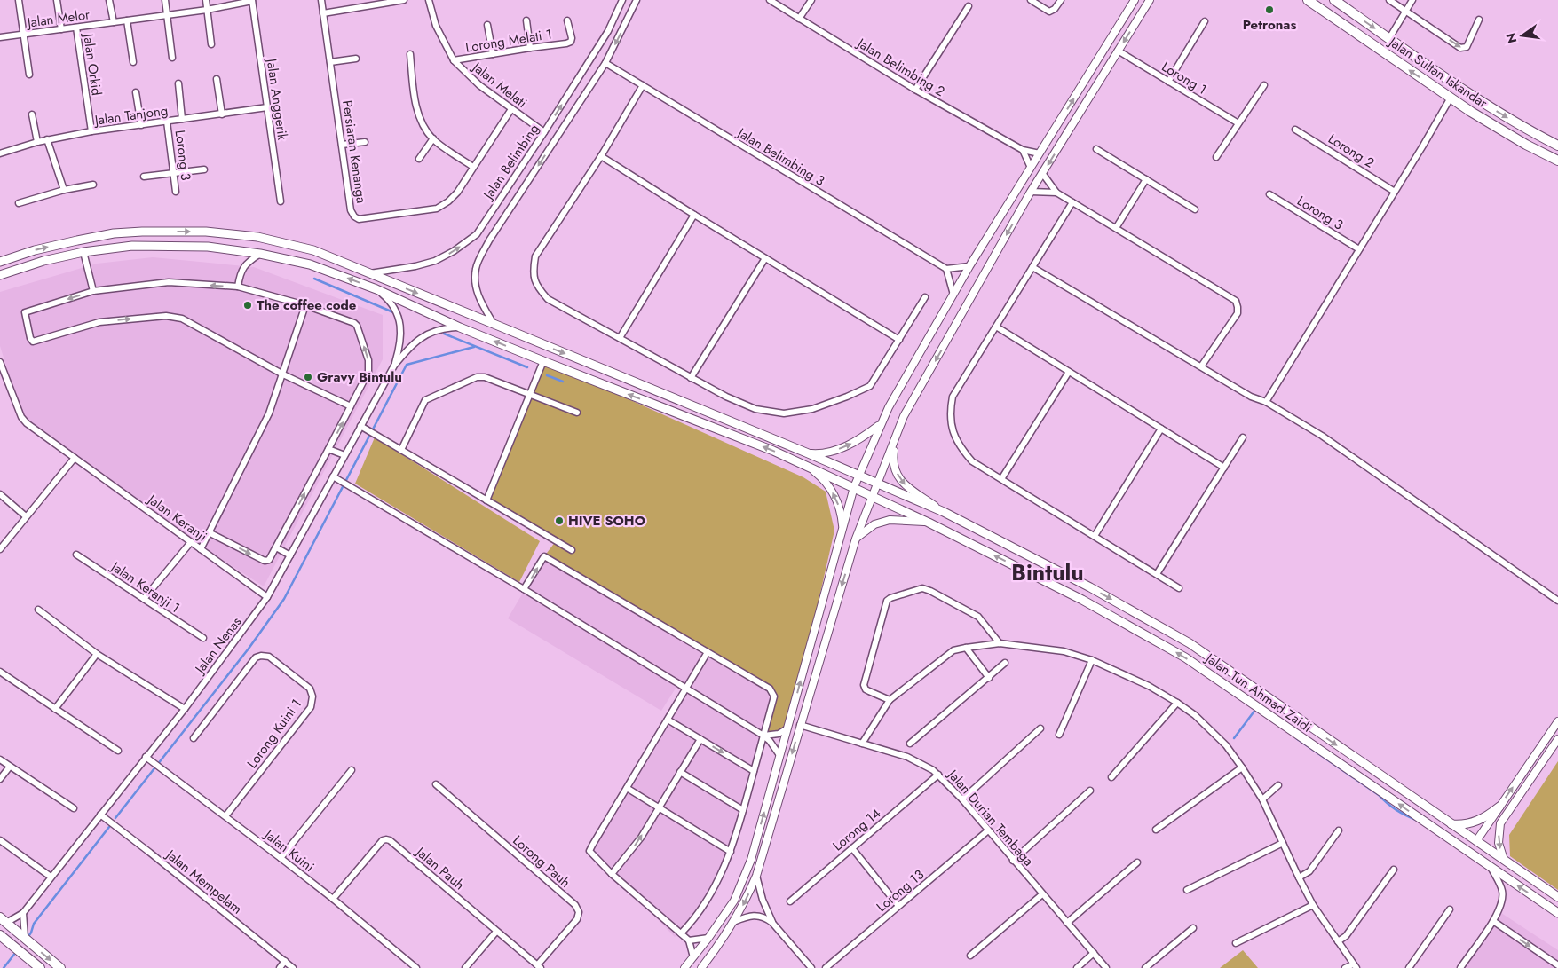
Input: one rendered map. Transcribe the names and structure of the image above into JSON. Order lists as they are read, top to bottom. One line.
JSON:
{"streets":{"main road":["Jalan Sultan Iskandar","Jalan Tun Ahmad Zaidi"],"street":["Jalan Melor","Lorong Melati 1","Jalan Orkid","Jalan Belimbing 2","Lorong 1","Jalan Melati","Jalan Anggerik","Jalan Tanjong","Lorong 2","Persiaran Kenanga","Lorong 3","Jalan Belimbing 3","Jalan Belimbing","Jalan Keranji","Jalan Keranji 1","Jalan Nenas","Lorong Kuini 1","Jalan Durian Tembaga","Lorong 14","Jalan Kuini","Lorong Pauh","Jalan Pauh","Jalan Mempelam","Lorong 13"]},"crossings":[["Jalan Melor","Jalan Orkid"],["Jalan Melor","Jalan Anggerik"],["Lorong Melati 1","Jalan Melati"],["Jalan Orkid","Jalan Tanjong"],["Jalan Melati","Persiaran Kenanga"],["Jalan Melati","Jalan Belimbing"],["Jalan Anggerik","Jalan Tanjong"],["Jalan Tanjong","Lorong 3"],["Jalan Belimbing 3","Jalan Belimbing"],["Jalan Belimbing","Jalan Tun Ahmad Zaidi"],["Jalan Keranji","Jalan Nenas"],["Jalan Nenas","Jalan Tun Ahmad Zaidi"],["Jalan Nenas","Jalan Kuini"],["Jalan Nenas","Jalan Mempelam"],["Lorong Kuini 1","Jalan Kuini"],["Jalan Durian Tembaga","Lorong 14"],["Jalan Durian Tembaga","Lorong 13"],["Jalan Kuini","Jalan Pauh"],["Lorong Pauh","Jalan Pauh"]],"districts":["Bintulu"],"places":["Petronas","The coffee code","Gravy Bintulu","HIVE SOHO"],"north":"left"}
